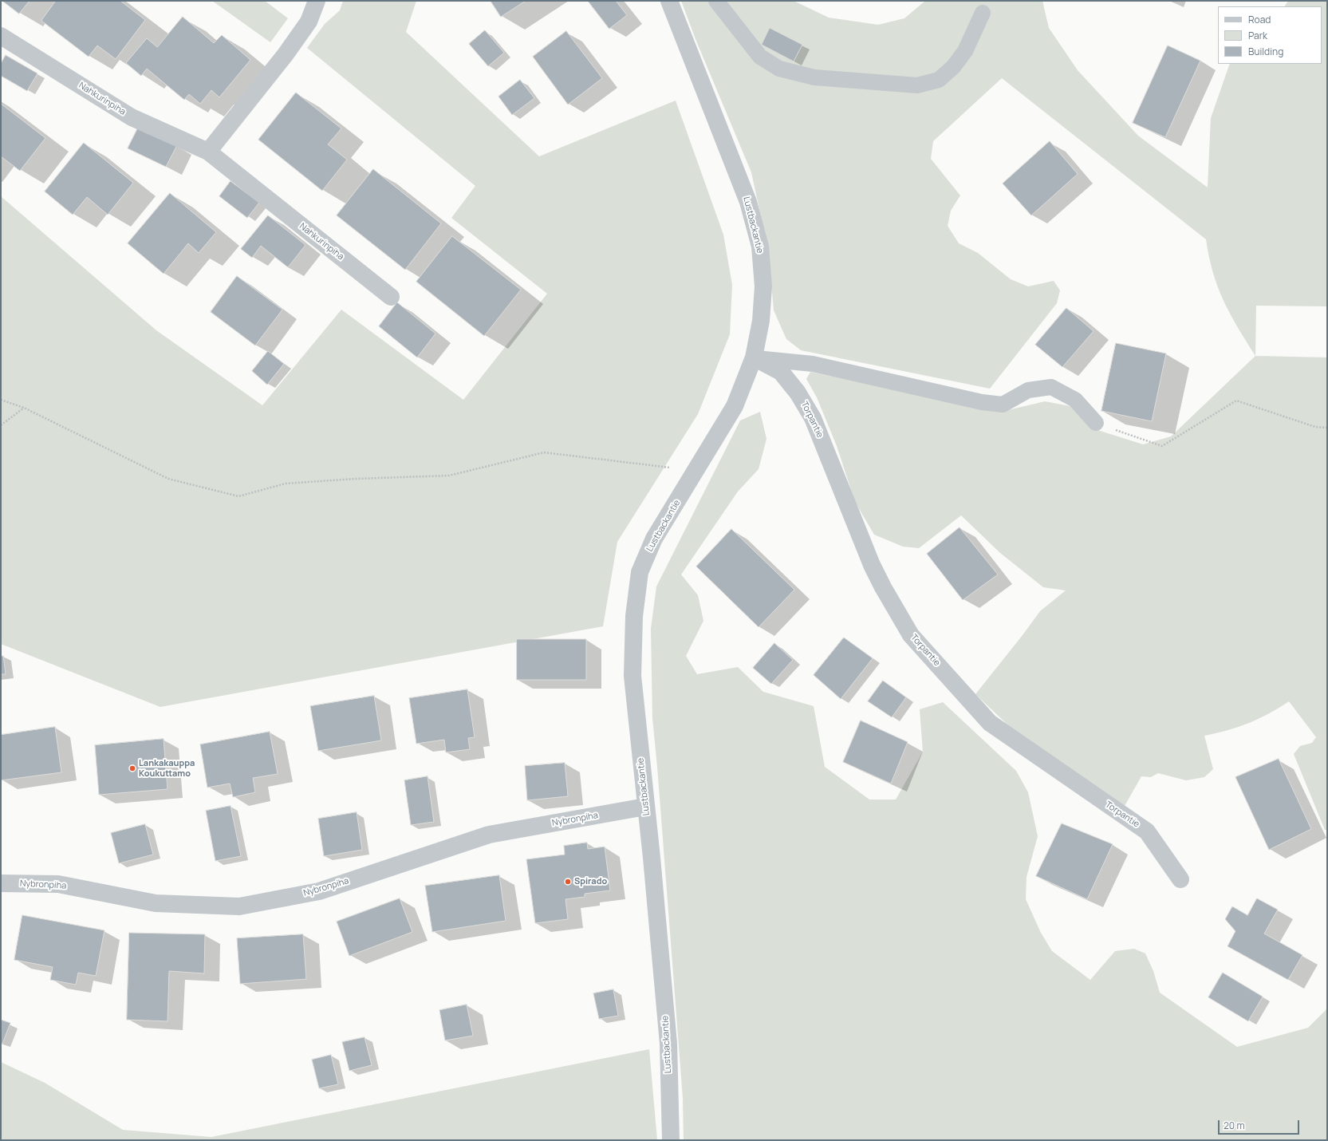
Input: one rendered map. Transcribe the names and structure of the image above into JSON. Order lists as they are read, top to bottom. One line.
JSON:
{"streets":{"street":["Nahkurinpiha","Lustbackantie","Torpantie","Nybronpiha"]},"crossings":[["Lustbackantie","Torpantie"],["Lustbackantie","Nybronpiha"]],"places":["Lankakauppa Koukuttamo","Spirado"],"legend":["Road","Park","Building"],"scale_bar":"20 m"}
